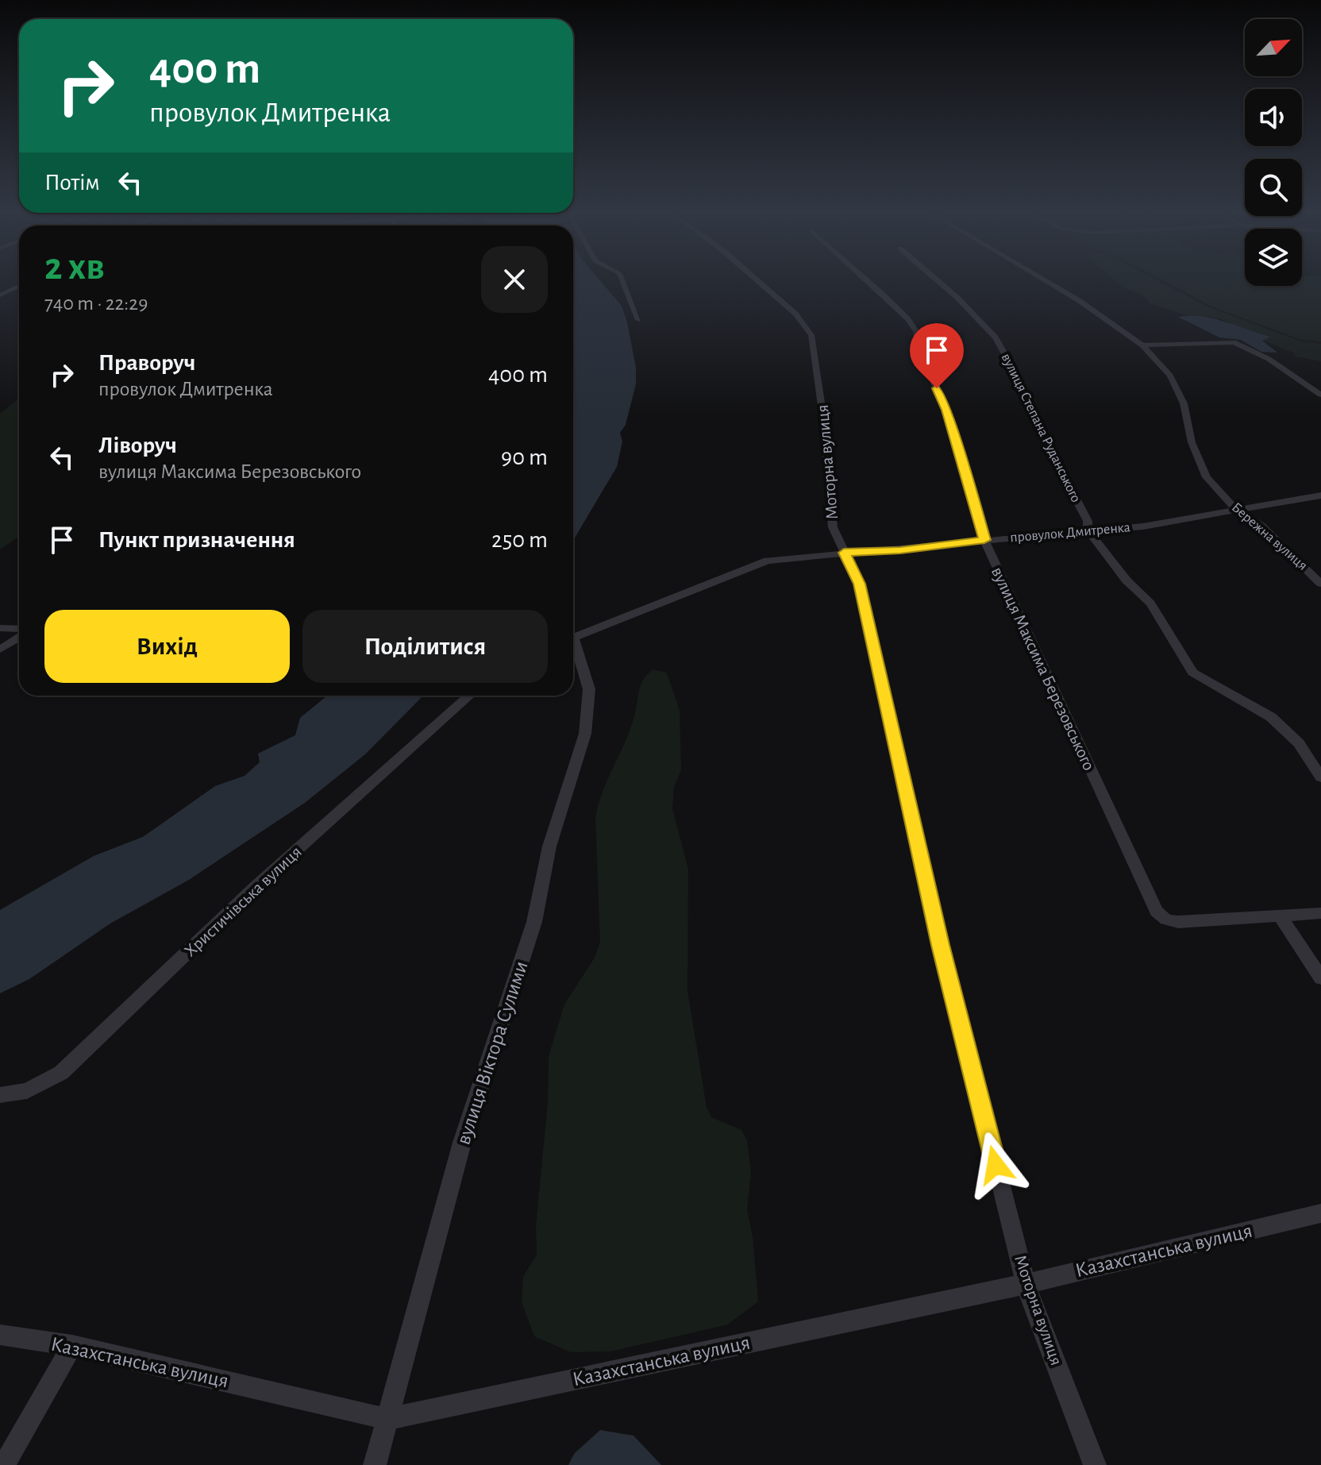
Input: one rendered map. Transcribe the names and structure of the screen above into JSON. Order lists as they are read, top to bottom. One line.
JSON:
{"streets":{"street":["вулиця Степана Руданського","Моторна вулиця","провулок Дмитренка","Бережна вулиця","вулиця Максима Березовського","Христичівська вулиця","вулиця Віктора Сулими","Казахстанська вулиця"]},"crossings":[["вулиця Степана Руданського","провулок Дмитренка"],["Моторна вулиця","провулок Дмитренка"],["Моторна вулиця","Казахстанська вулиця"],["провулок Дмитренка","Бережна вулиця"],["провулок Дмитренка","вулиця Максима Березовського"],["вулиця Віктора Сулими","Казахстанська вулиця"]],"north":"top right","page":{"turn":["400 m","провулок Дмитренка"],"then":"Потім","heading":["2 хв","740 m · 22:29"],"list":[{"name":"Праворуч","note":"провулок Дмитренка","value":"400 m"},{"name":"Ліворуч","note":"вулиця Максима Березовського","value":"90 m"},{"name":"Пункт призначення","value":"250 m"}],"buttons":["Вихід","Поділитися"]}}
